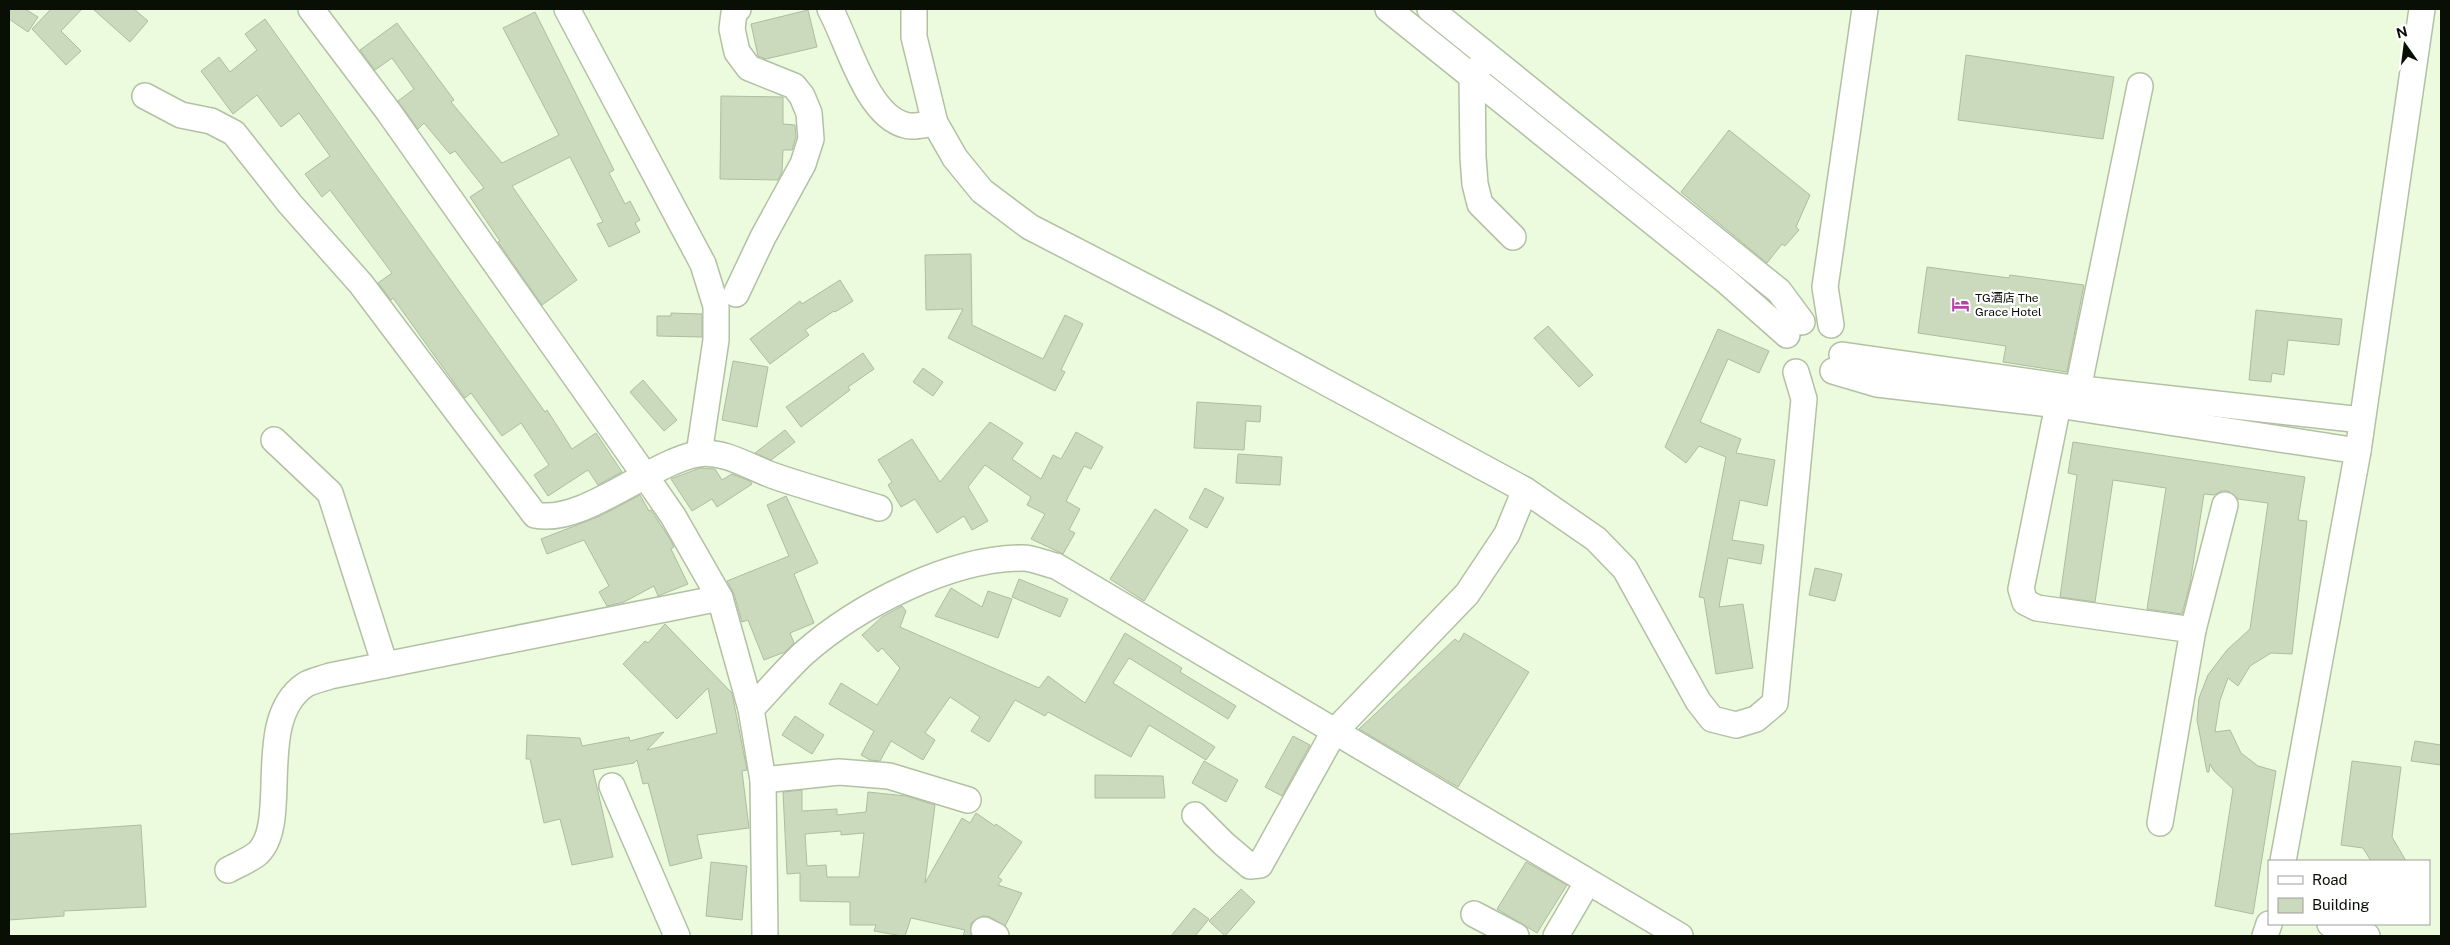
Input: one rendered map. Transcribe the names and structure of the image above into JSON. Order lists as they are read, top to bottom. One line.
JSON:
{"places":{"hotel":["TG酒店 The Grace Hotel"]},"legend":["Road","Building"],"north":"top"}
